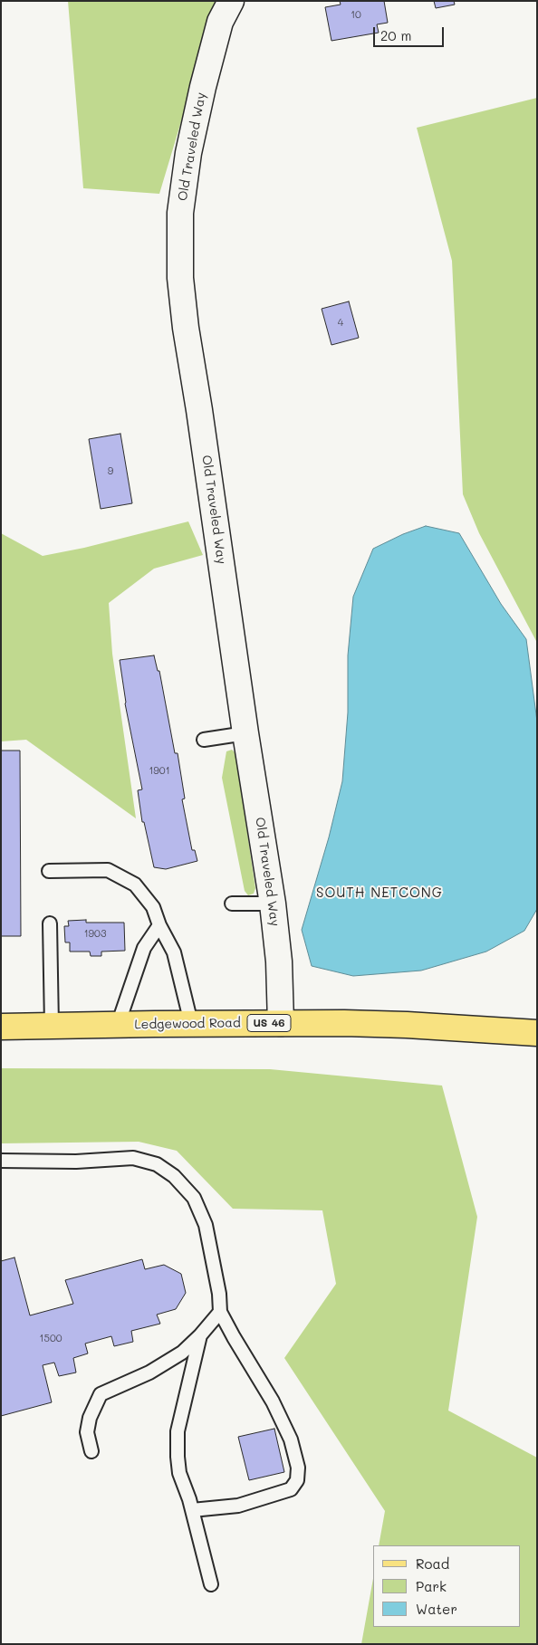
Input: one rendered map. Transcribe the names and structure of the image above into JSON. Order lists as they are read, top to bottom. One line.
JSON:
{"streets":{"main road":["US 46","Ledgewood Road"],"street":["Old Traveled Way"]},"crossings":[["Old Traveled Way","Ledgewood Road"]],"districts":["SOUTH NETCONG"],"house_numbers":["10","4","9","1901","1903","1500"],"legend":["Road","Park","Water"],"scale_bar":"20 m"}
